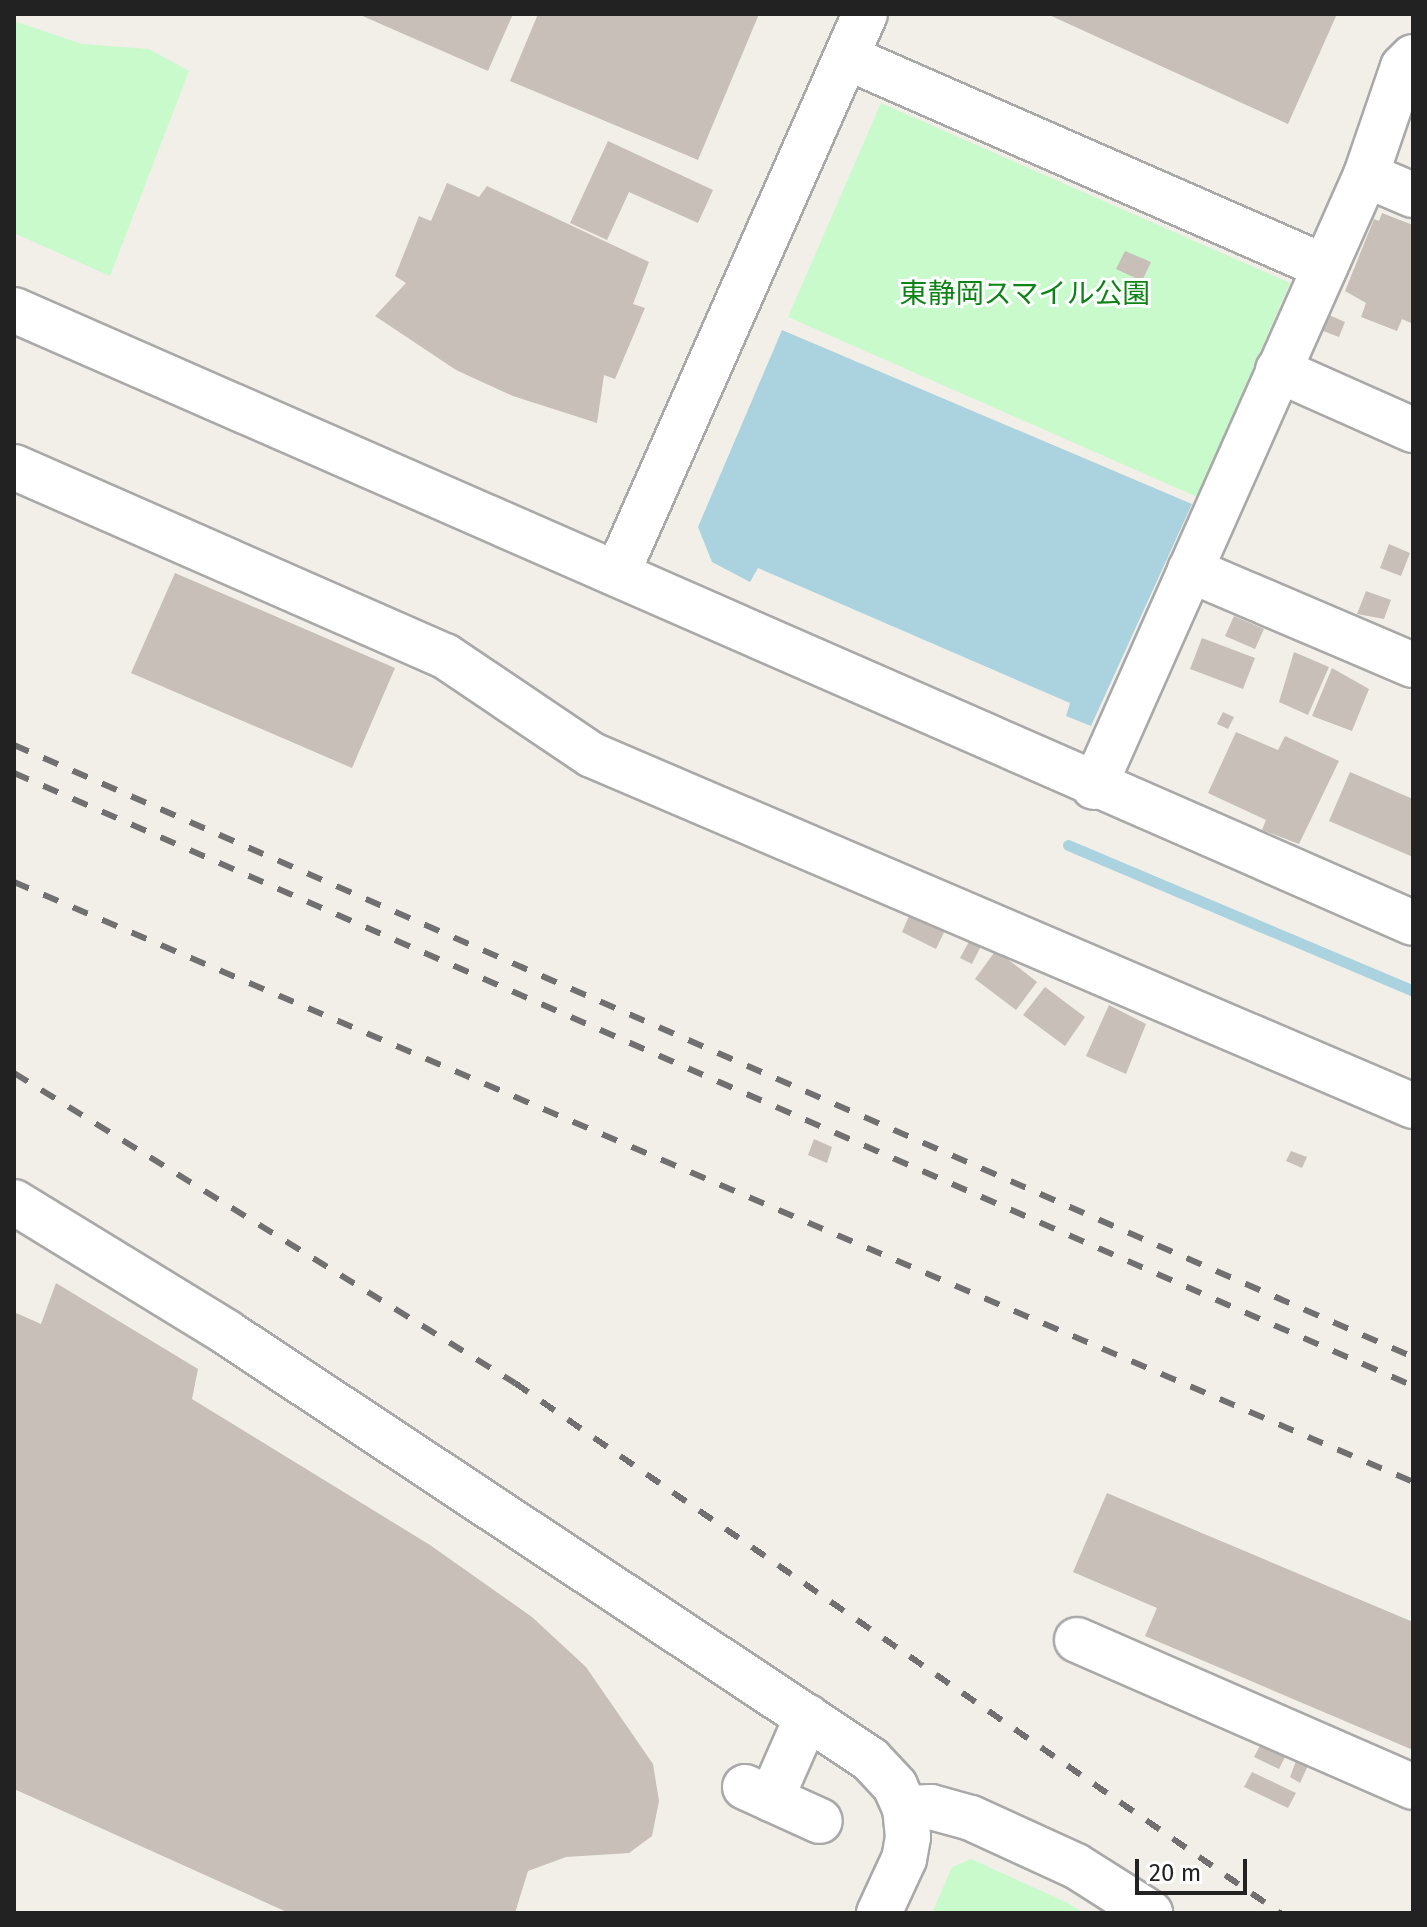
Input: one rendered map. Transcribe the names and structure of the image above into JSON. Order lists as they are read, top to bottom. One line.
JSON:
{"parks":["東静岡スマイル公園"],"scale_bar":"20 m"}
